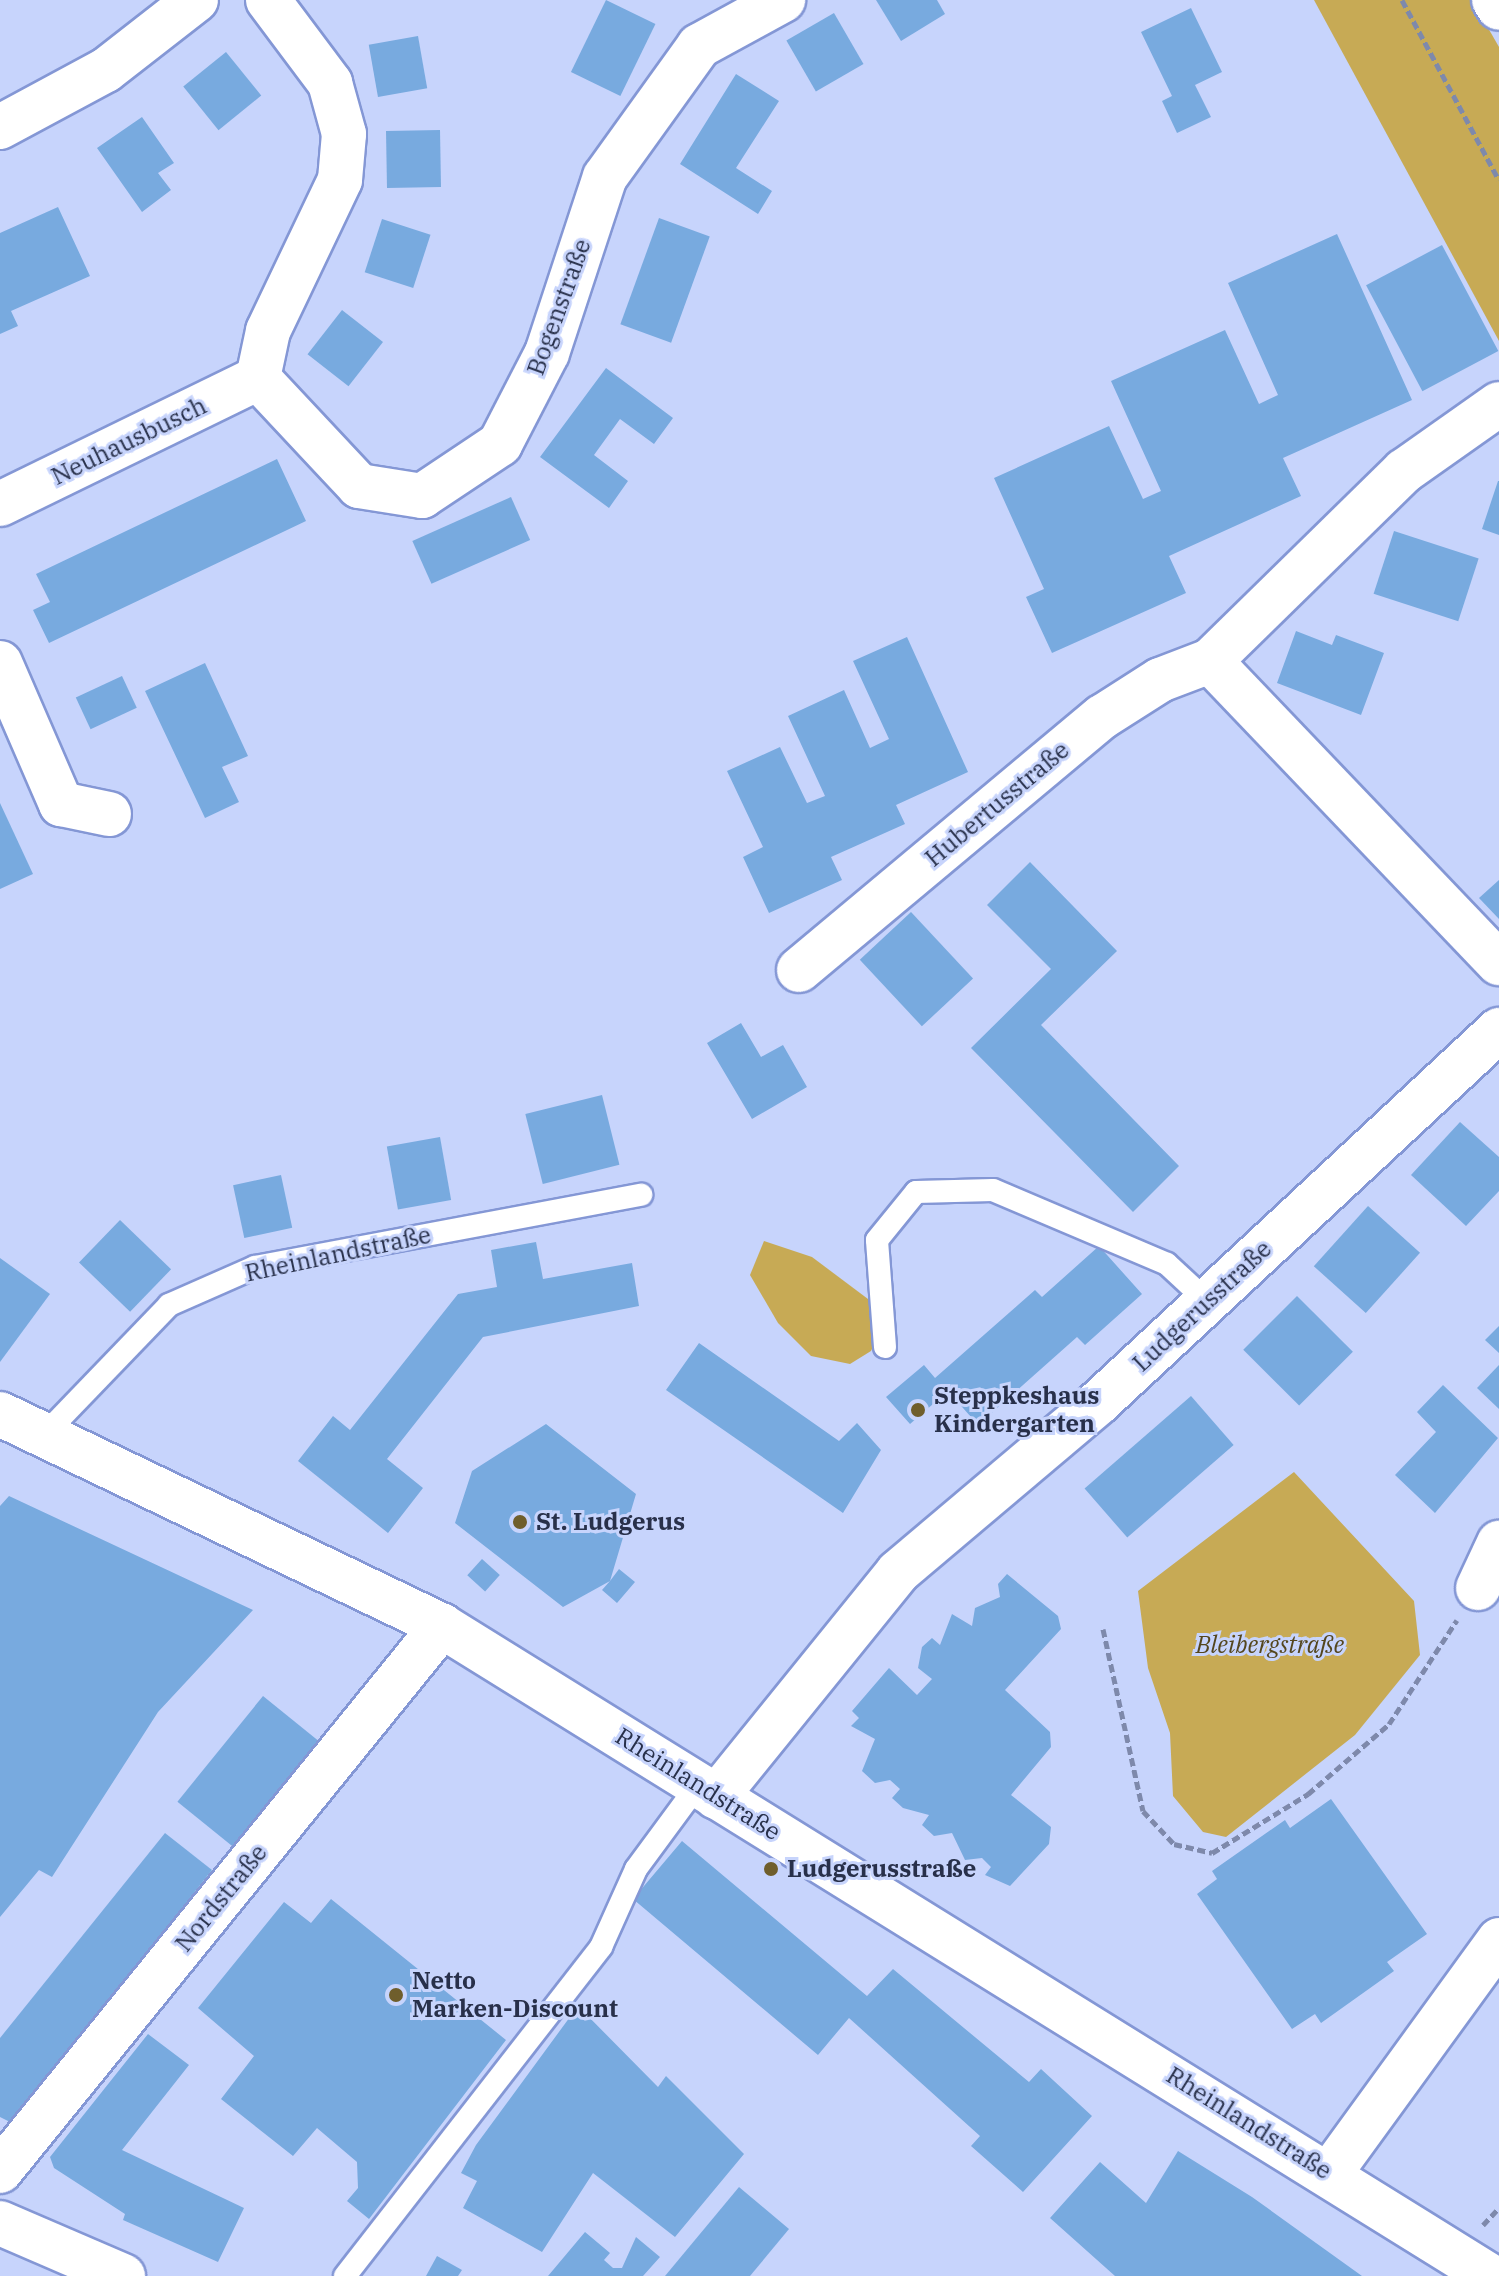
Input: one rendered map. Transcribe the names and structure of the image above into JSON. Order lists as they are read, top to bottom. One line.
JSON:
{"streets":{"street":["Bogenstraße","Neuhausbusch","Hubertusstraße","Rheinlandstraße","Ludgerusstraße","Nordstraße"]},"crossings":[["Bogenstraße","Neuhausbusch"],["Rheinlandstraße","Ludgerusstraße"],["Rheinlandstraße","Nordstraße"]],"parks":["Bleibergstraße"],"places":["Steppkeshaus Kindergarten","St. Ludgerus","Ludgerusstraße","Netto Marken-Discount"]}
